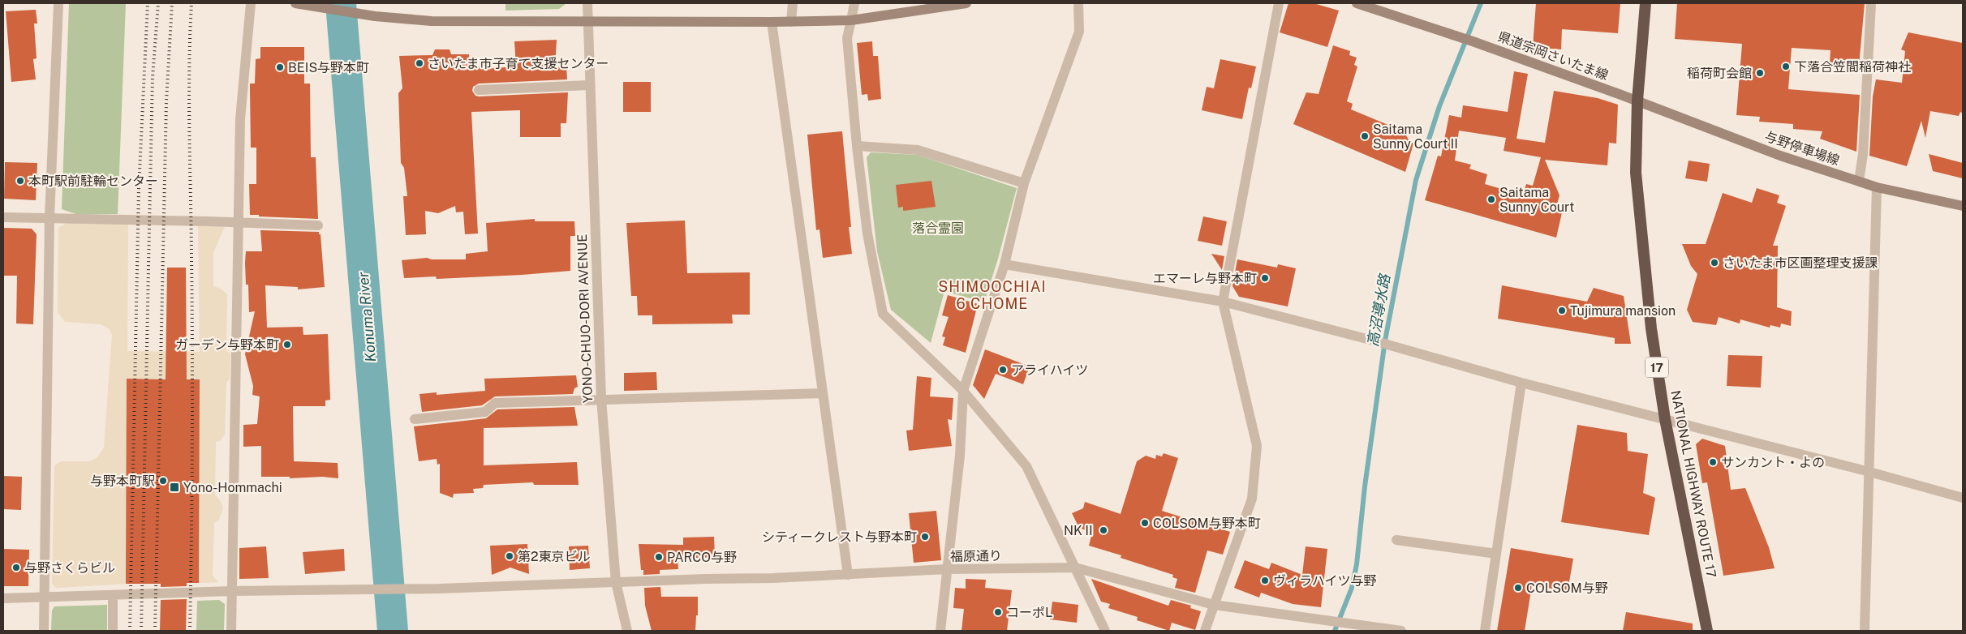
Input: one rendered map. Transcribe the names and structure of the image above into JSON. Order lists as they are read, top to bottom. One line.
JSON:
{"streets":{"highway":["17","NATIONAL HIGHWAY ROUTE 17"],"main road":["県道宗岡さいたま線","与野停車場線"],"street":["YONO-CHUO-DORI AVENUE","福原通り"]},"crossings":[["県道宗岡さいたま線","与野停車場線"],["県道宗岡さいたま線","NATIONAL HIGHWAY ROUTE 17"],["与野停車場線","NATIONAL HIGHWAY ROUTE 17"],["YONO-CHUO-DORI AVENUE","福原通り"]],"districts":["SHIMOOCHIAI 6 CHOME"],"water":["高沼導水路","Konuma River"],"parks":["落合霊園"],"places":{"other":["さいたま市子育て支援センター","下落合笠間稲荷神社","BEIS与野本町","稲荷町会館","Saitama Sunny CourtⅡ","本町駅前駐輪センター","Saitama Sunny Court","さいたま市区画整理支援課","エマーレ与野本町","Tujimura mansion","ガーデン与野本町","アライハイツ","サンカント・よの","与野本町駅","COLSOM与野本町","NKⅡ","シティークレスト与野本町","第2東京ビル","PARCO与野","与野さくらビル","ヴィラハイツ与野","COLSOM与野","コーポL"],"transit":["Yono-Hommachi"]}}
